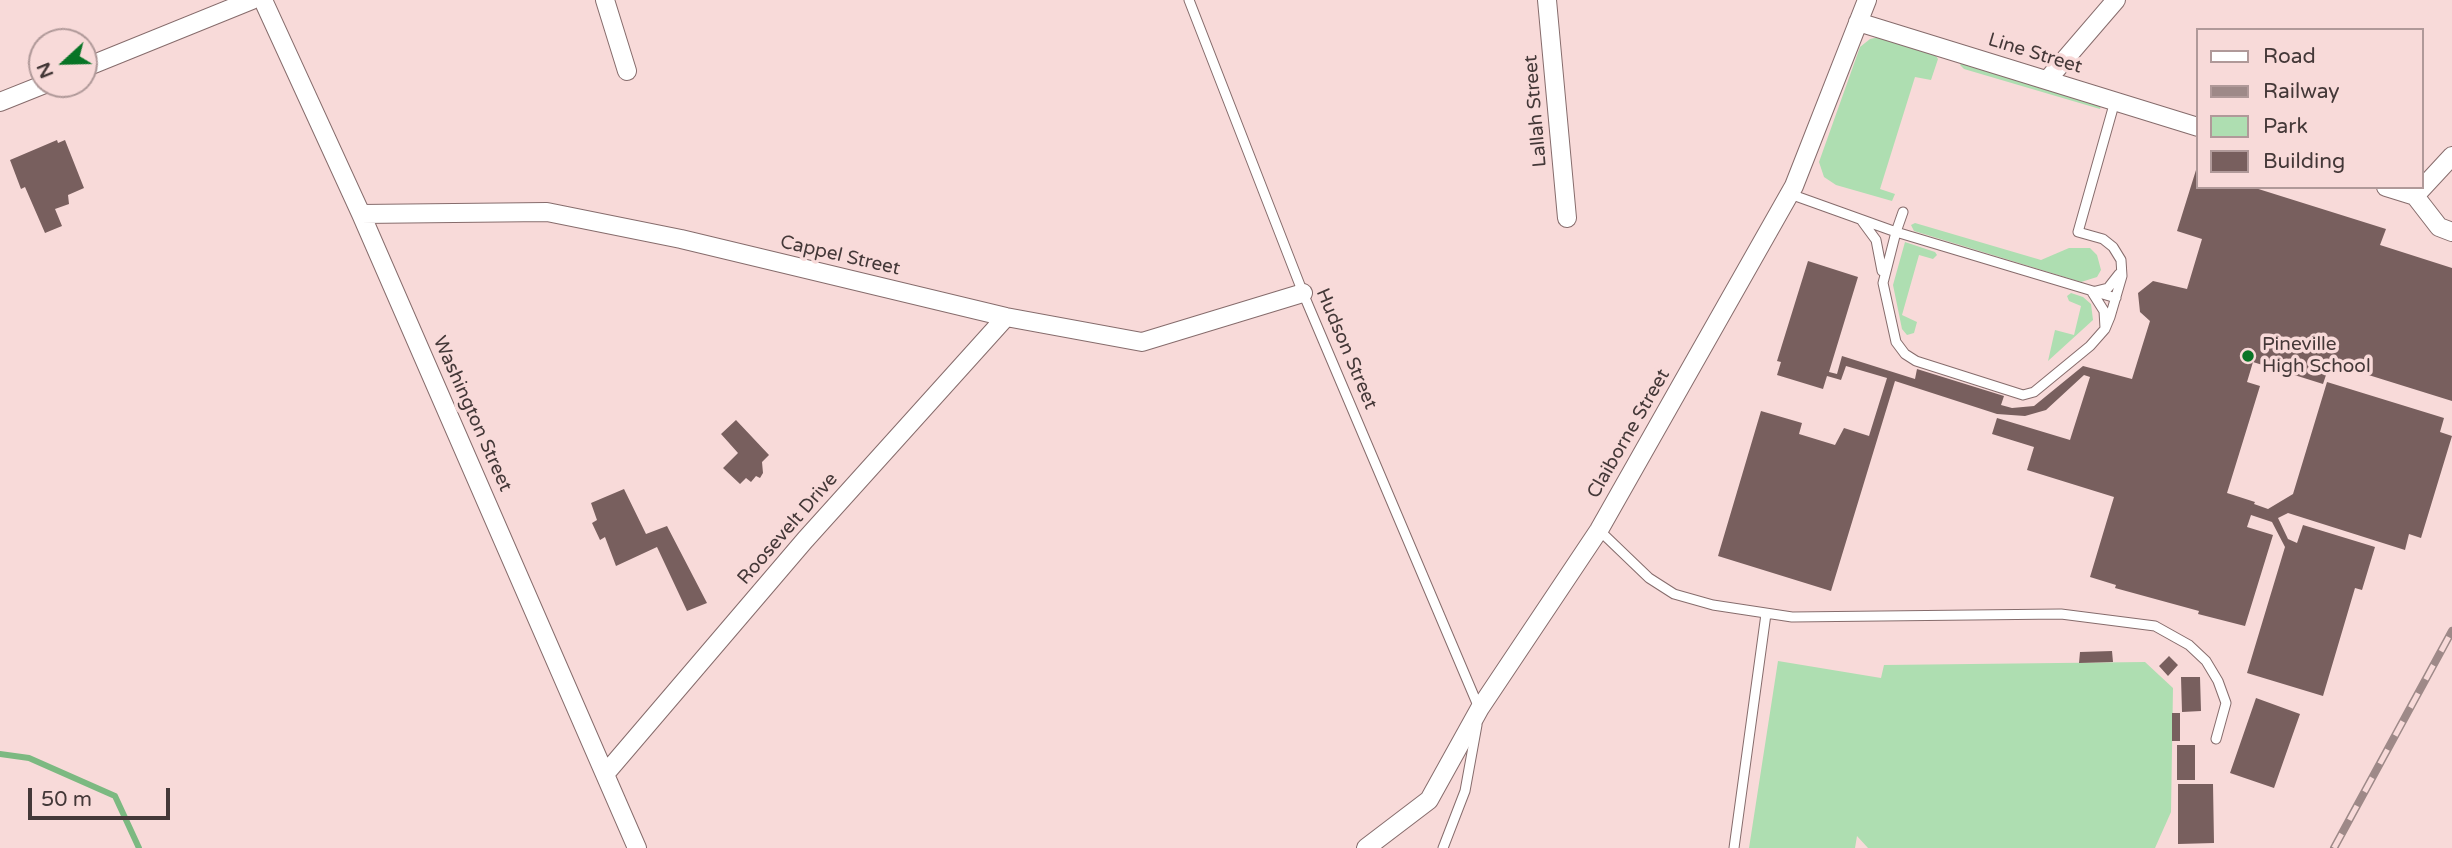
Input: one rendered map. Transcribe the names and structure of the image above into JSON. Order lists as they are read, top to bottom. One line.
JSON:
{"streets":{"street":["Line Street","Lallah Street","Cappel Street","Washington Street","Claiborne Street","Roosevelt Drive"],"lane":["Hudson Street"]},"crossings":[["Line Street","Claiborne Street"],["Cappel Street","Hudson Street"],["Cappel Street","Washington Street"],["Cappel Street","Roosevelt Drive"],["Hudson Street","Claiborne Street"],["Washington Street","Roosevelt Drive"]],"places":["Pineville High School"],"legend":["Road","Railway","Park","Building"],"scale_bar":"50 m","north":"left"}
